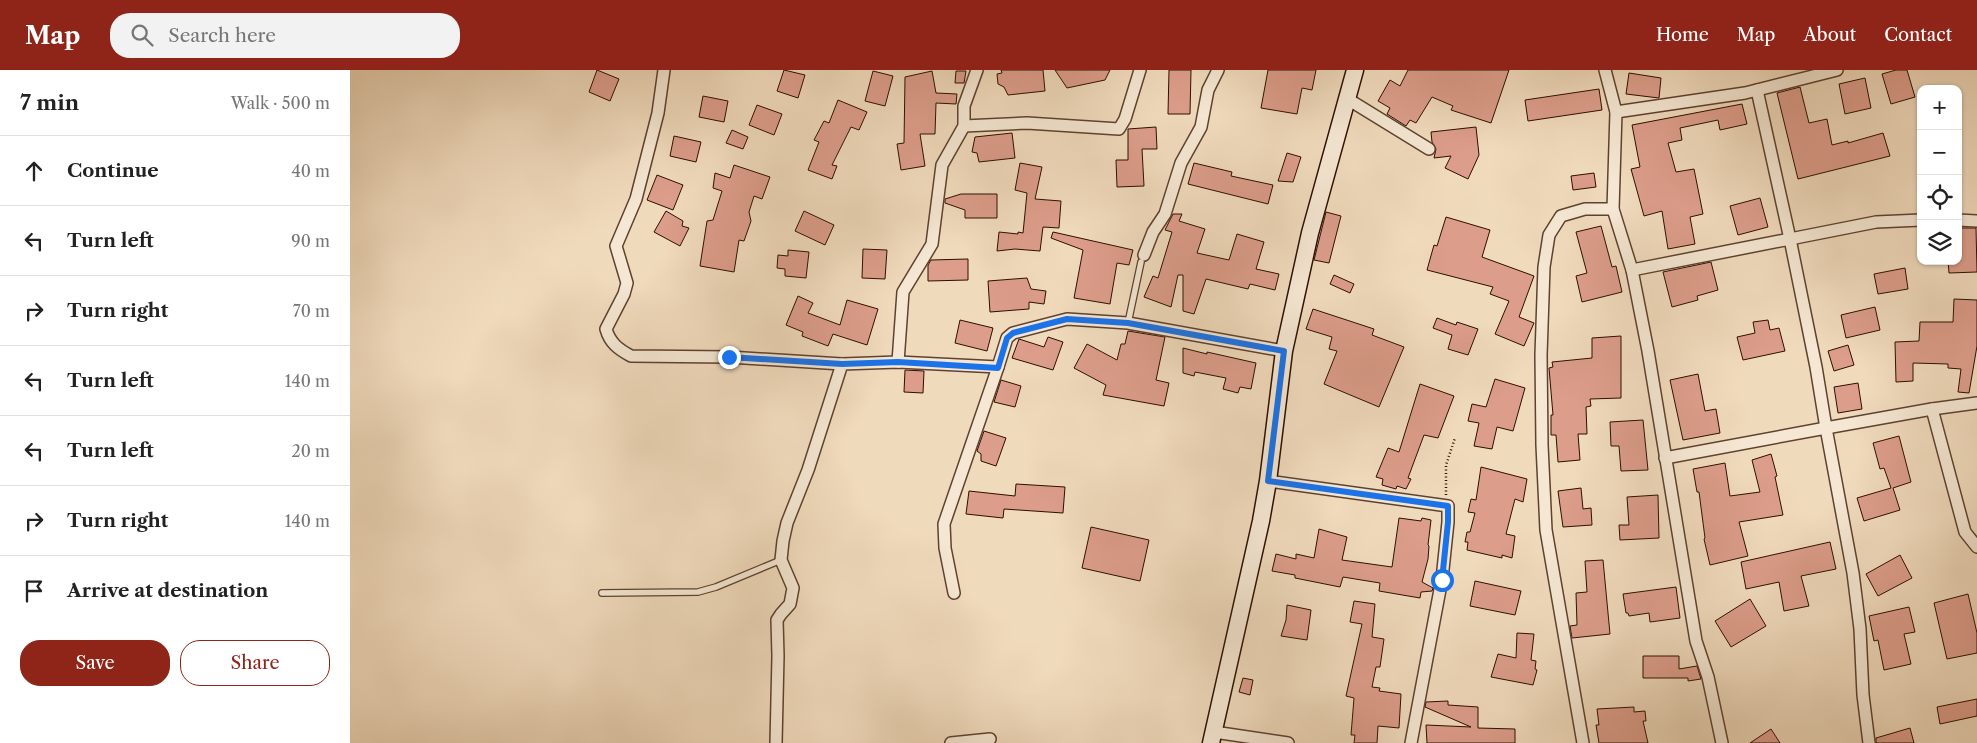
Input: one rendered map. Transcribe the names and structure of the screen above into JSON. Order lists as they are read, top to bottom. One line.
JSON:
{"page":{"header":"Map","search":"Search here","nav":["Home","Map","About","Contact"],"heading":["7 min","Walk · 500 m"],"map_buttons":["+","−"],"list":[["Continue","40 m"],["Turn left","90 m"],["Turn right","70 m"],["Turn left","140 m"],["Turn left","20 m"],["Turn right","140 m"],"Arrive at destination"],"buttons":["Save","Share"]}}
